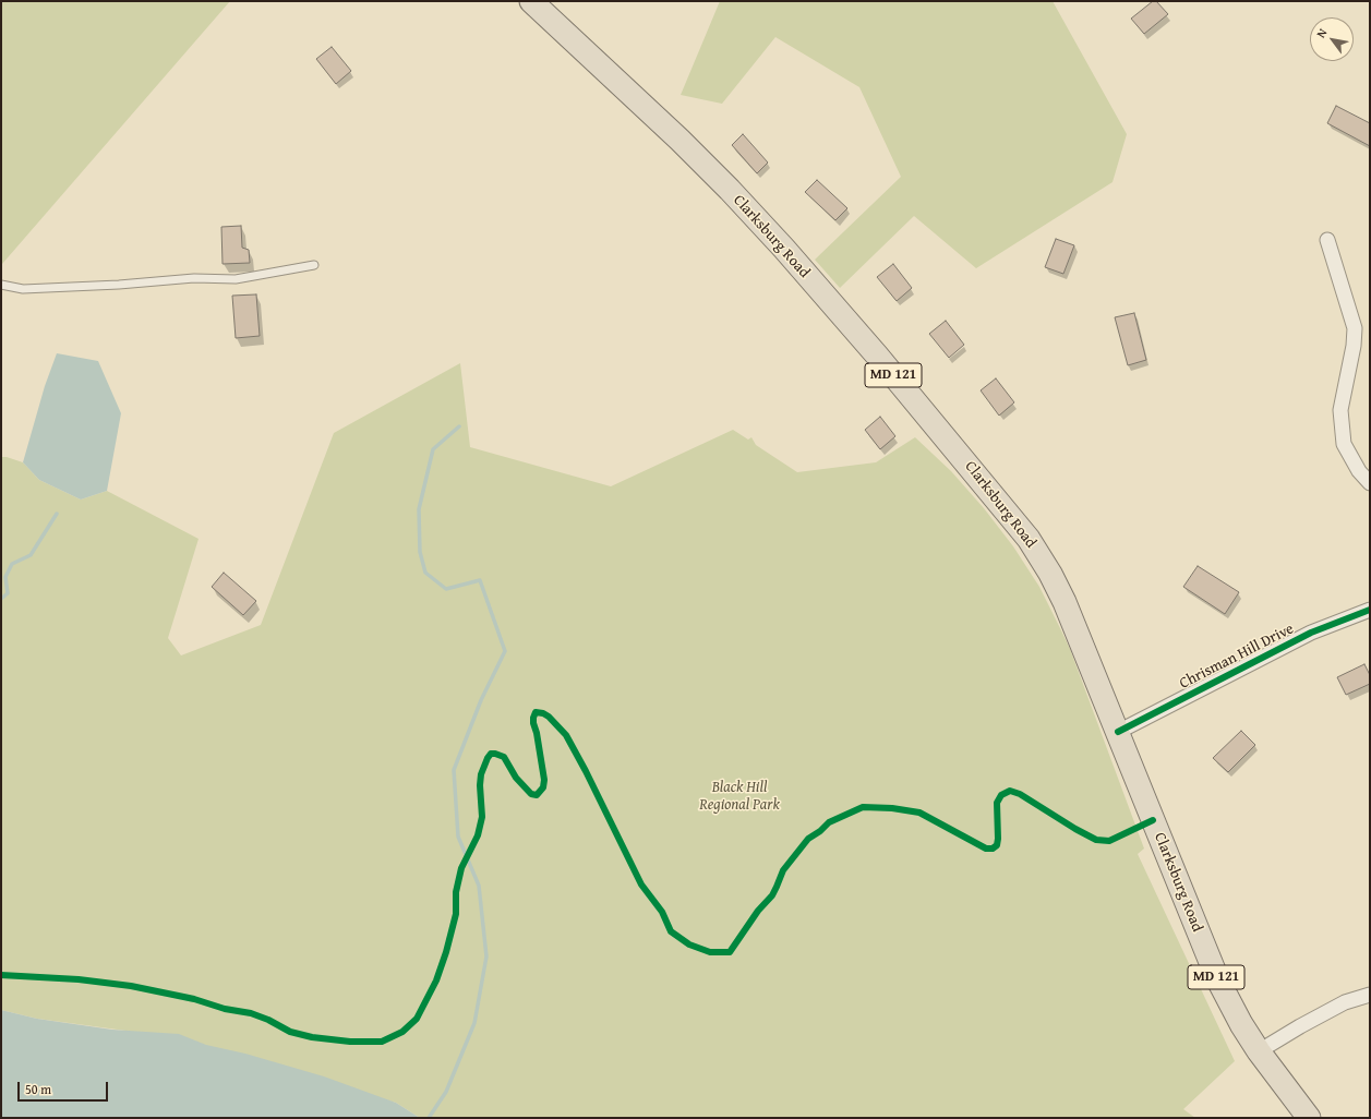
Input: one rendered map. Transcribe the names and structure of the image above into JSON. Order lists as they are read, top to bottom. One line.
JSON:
{"streets":{"main road":["Clarksburg Road","MD 121"],"street":["Chrisman Hill Drive"]},"crossings":[["Clarksburg Road","Chrisman Hill Drive"]],"parks":["Black Hill Regional Park"],"scale_bar":"50 m","north":"top left"}
